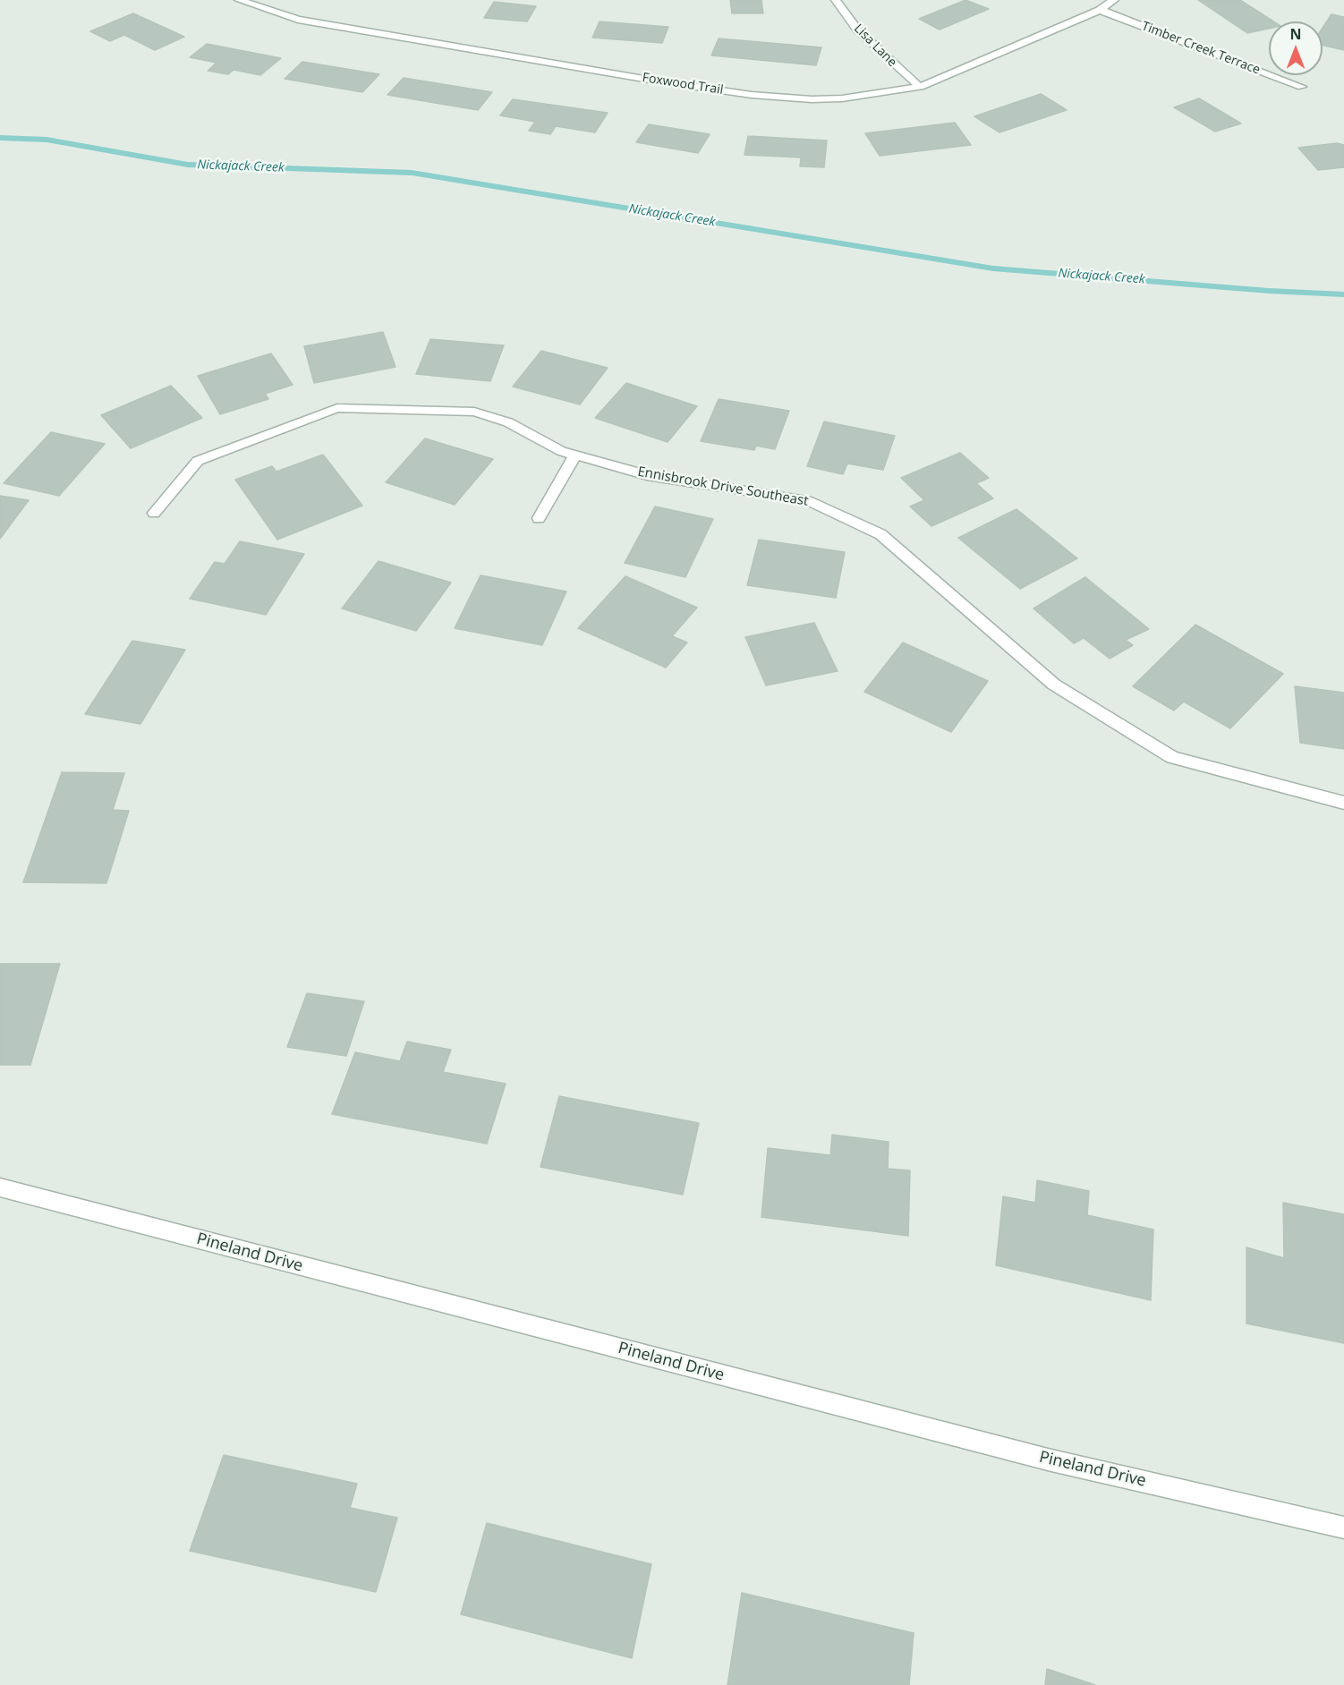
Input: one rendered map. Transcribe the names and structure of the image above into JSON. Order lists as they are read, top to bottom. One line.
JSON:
{"streets":{"street":["Lisa Lane","Timber Creek Terrace","Foxwood Trail","Ennisbrook Drive Southeast","Pineland Drive"]},"crossings":[["Lisa Lane","Foxwood Trail"],["Timber Creek Terrace","Foxwood Trail"]],"water":["Nickajack Creek"],"north":"top"}
